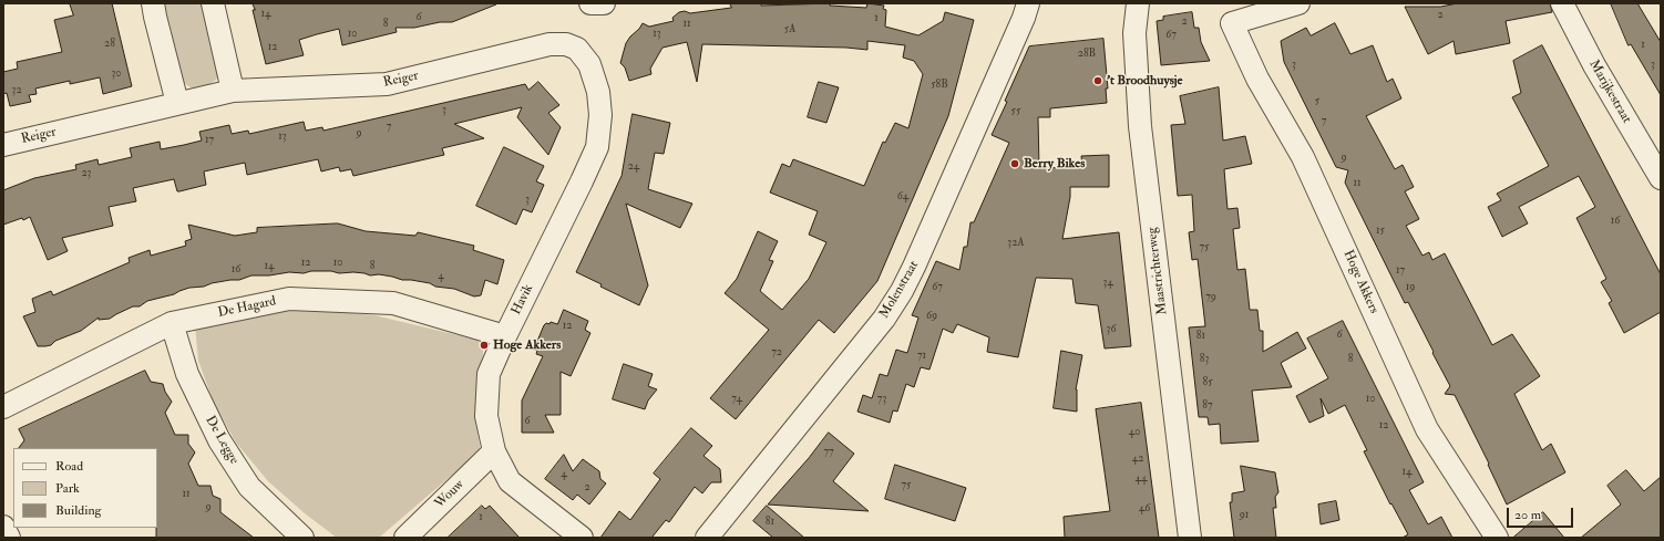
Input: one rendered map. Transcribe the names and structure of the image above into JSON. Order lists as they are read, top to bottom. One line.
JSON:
{"streets":{"street":["Reiger","Marijkestraat","Maastrichterweg","Hoge Akkers","Molenstraat","Havik","De Hagard","De Legge","Wouw"]},"crossings":[["Reiger","Havik"],["Havik","De Hagard"],["Havik","Wouw"],["De Hagard","De Legge"]],"places":["'t Broodhuysje","Berry Bikes","Hoge Akkers"],"house_numbers":["14","2","6","1","2","8","11","5A","10","13","67","28","1","12","28B","3","3","30","58B","32","5","3","55","7","7","9","13","17","9","24","23","11","64","3","16","15","32A","75","12","10","14","8","16","17","4","34","67","19","79","69","12","36","6","81","72","71","83","8","85","74","73","10","87","6","12","40","77","42","14","4","44","75","2","11","9","46","91","1","81"],"legend":["Road","Park","Building"],"scale_bar":"20 m"}
